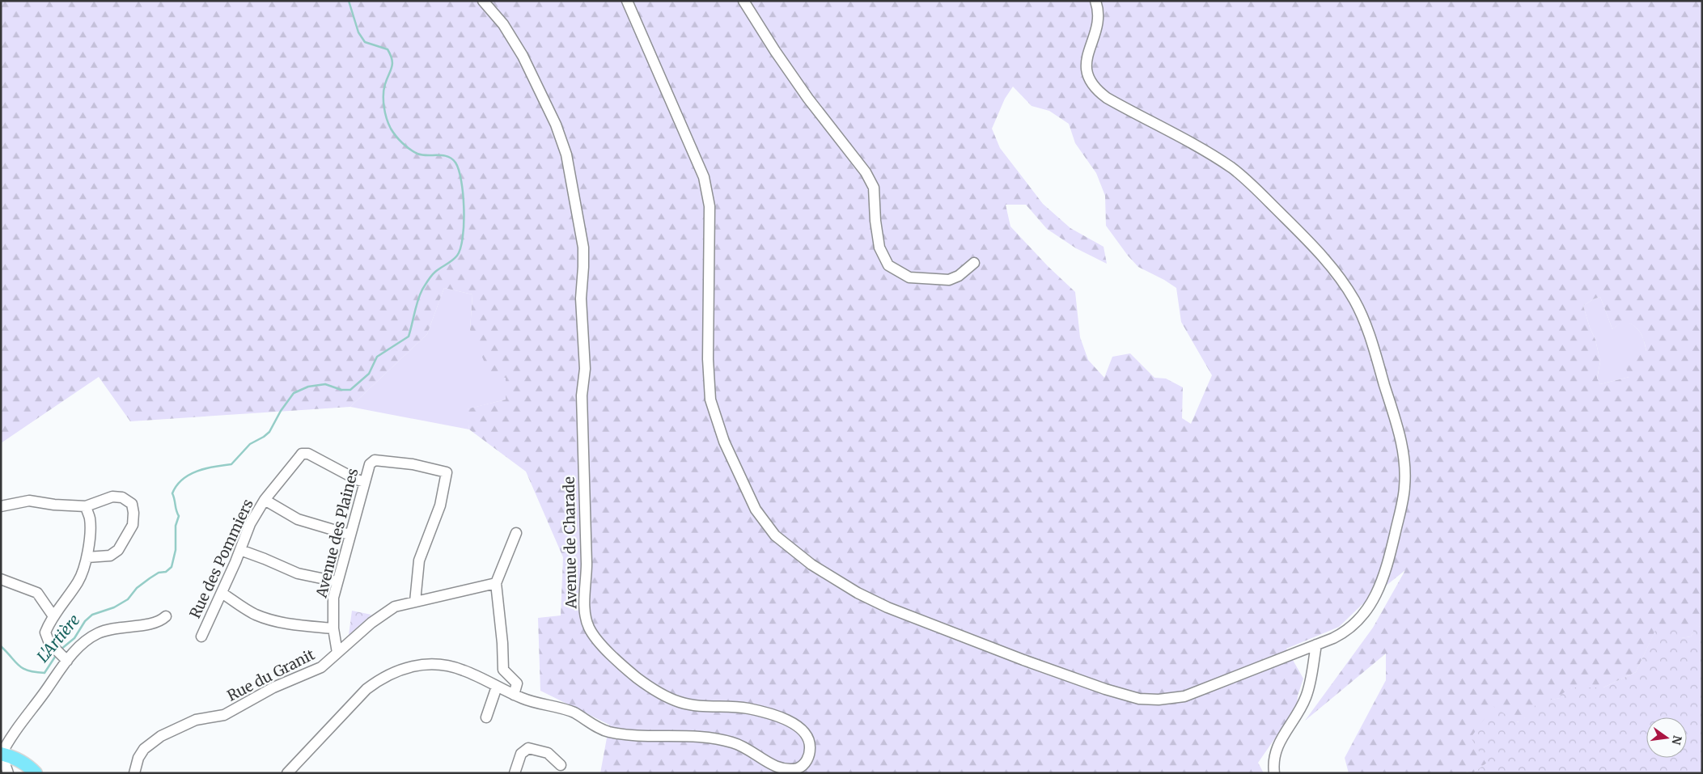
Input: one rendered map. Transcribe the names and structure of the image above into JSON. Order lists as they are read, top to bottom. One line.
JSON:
{"streets":{"street":["Avenue des Plaines","Avenue de Charade","Rue des Pommiers","Rue du Granit"]},"crossings":[["Avenue des Plaines","Rue des Pommiers"],["Avenue des Plaines","Rue du Granit"]],"water":["L'Artière"],"north":"right"}
